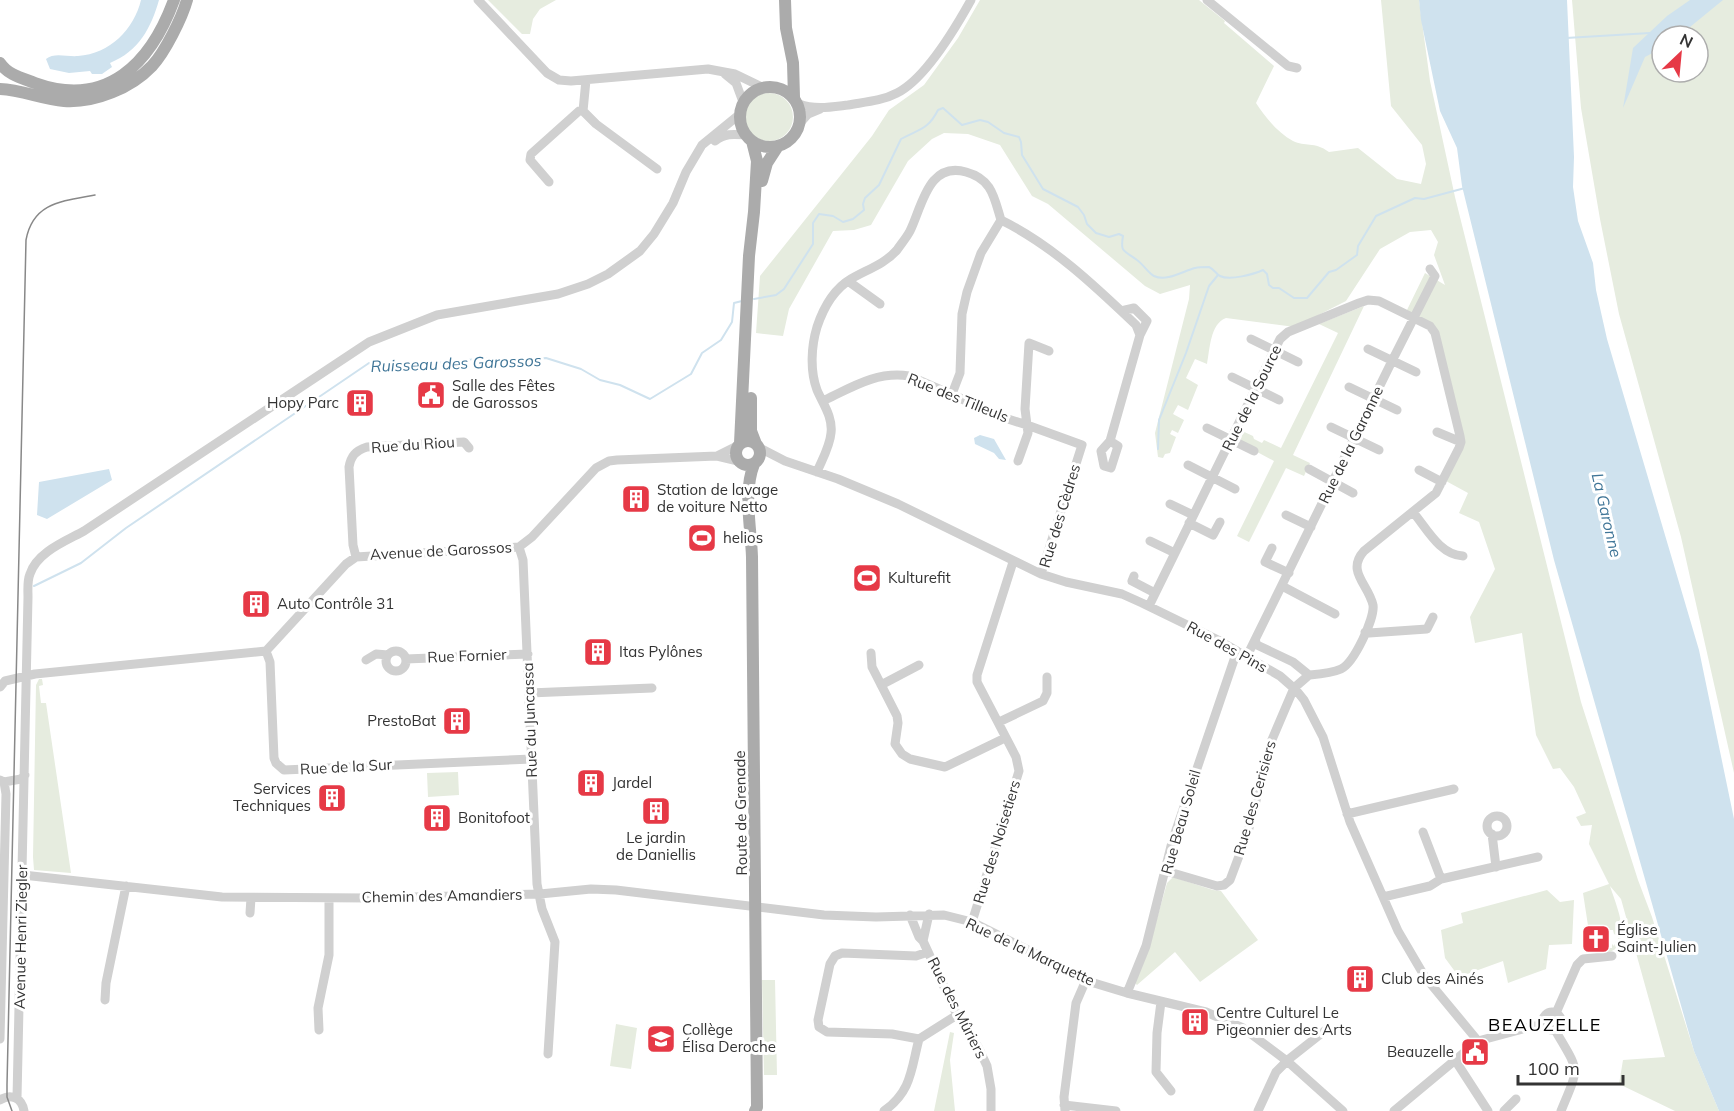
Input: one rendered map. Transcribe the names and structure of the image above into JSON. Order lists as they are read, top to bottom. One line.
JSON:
{"streets":{"main road":["Route de Grenade"],"street":["Rue des Tilleuls","Rue de la Source","Rue du Riou","Rue de la Garonne","Rue des Cèdres","Avenue de Garossos","Rue des Pins","Rue Fornier","Rue du Juncassa","Rue de la Sur","Rue des Cerisiers","Rue Beau Soleil","Rue des Noisetiers","Chemin des Amandiers","Avenue Henri Ziegler","Rue de la Marquette","Rue des Mûriers"]},"crossings":[["Rue des Tilleuls","Rue des Cèdres"],["Rue de la Source","Rue de la Garonne"],["Rue de la Source","Rue des Pins"],["Rue du Riou","Avenue de Garossos"],["Rue de la Garonne","Rue des Pins"],["Rue des Cèdres","Rue des Pins"],["Avenue de Garossos","Rue des Pins"],["Avenue de Garossos","Rue du Juncassa"],["Avenue de Garossos","Rue de la Sur"],["Avenue de Garossos","Route de Grenade"],["Rue des Pins","Rue des Cerisiers"],["Rue des Pins","Route de Grenade"],["Rue des Pins","Rue Beau Soleil"],["Rue des Pins","Rue des Noisetiers"],["Rue Fornier","Rue du Juncassa"],["Rue du Juncassa","Rue de la Sur"],["Rue du Juncassa","Chemin des Amandiers"],["Rue des Cerisiers","Rue Beau Soleil"],["Route de Grenade","Chemin des Amandiers"],["Route de Grenade","Rue de la Marquette"],["Rue Beau Soleil","Rue de la Marquette"],["Rue des Noisetiers","Rue de la Marquette"],["Chemin des Amandiers","Avenue Henri Ziegler"],["Chemin des Amandiers","Rue de la Marquette"],["Rue de la Marquette","Rue des Mûriers"]],"districts":["BEAUZELLE"],"water":["Ruisseau des Garossos","La Garonne"],"places":{"public building":["Salle des Fêtes de Garossos","Beauzelle"],"building":["Hopy Parc","Station de lavage de voiture Netto","Auto Contrôle 31","Itas Pylônes","PrestoBat","Jardel","Services Techniques","Le jardin de Daniellis","Bonitofoot","Club des Ainés","Centre Culturel Le Pigeonnier des Arts"],"sports":["helios","Kulturefit"],"church":["Église Saint-Julien"],"school or university":["Collège Élisa Deroche"]},"scale_bar":"100 m","north":"top right"}
